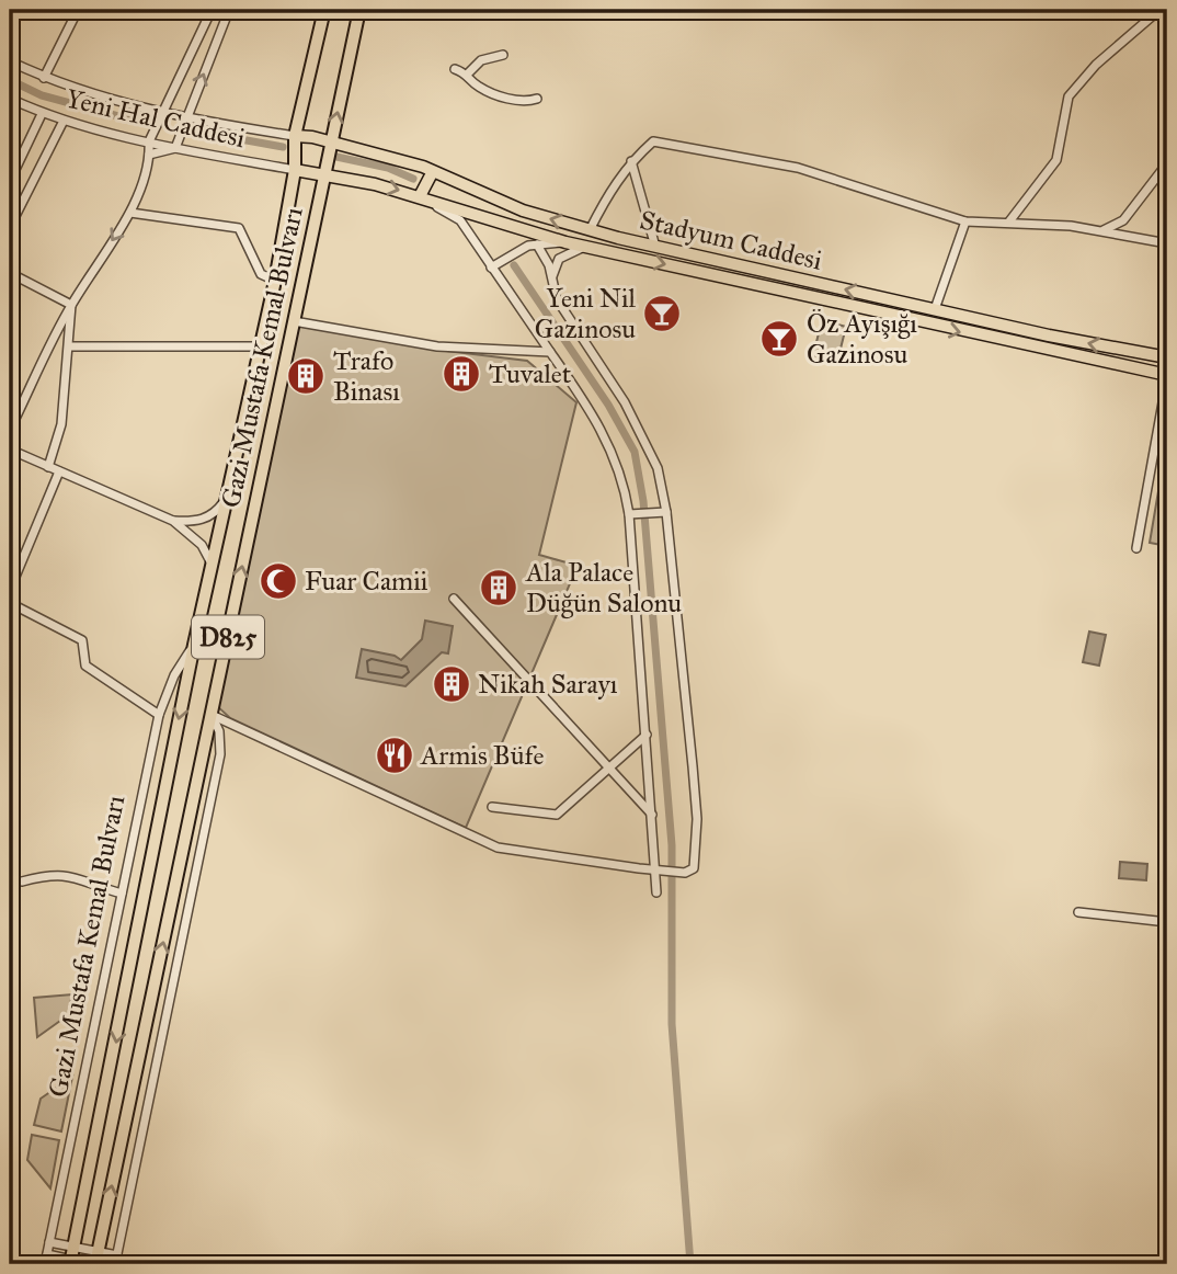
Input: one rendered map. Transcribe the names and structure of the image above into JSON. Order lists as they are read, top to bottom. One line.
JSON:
{"streets":{"highway":["Gazi Mustafa Kemal Bulvarı","D825"],"main road":["Stadyum Caddesi"],"street":["Yeni Hal Caddesi"]},"crossings":[["Yeni Hal Caddesi","Stadyum Caddesi"],["Yeni Hal Caddesi","Gazi Mustafa Kemal Bulvarı"],["Stadyum Caddesi","Gazi Mustafa Kemal Bulvarı"]],"places":{"bar":["Yeni Nil Gazinosu","Öz Ayışığı Gazinosu"],"building":["Tuvalet","Trafo Binası","Ala Palace Düğün Salonu","Nikah Sarayı"],"mosque":["Fuar Camii"],"restaurant":["Armis Büfe"]}}
